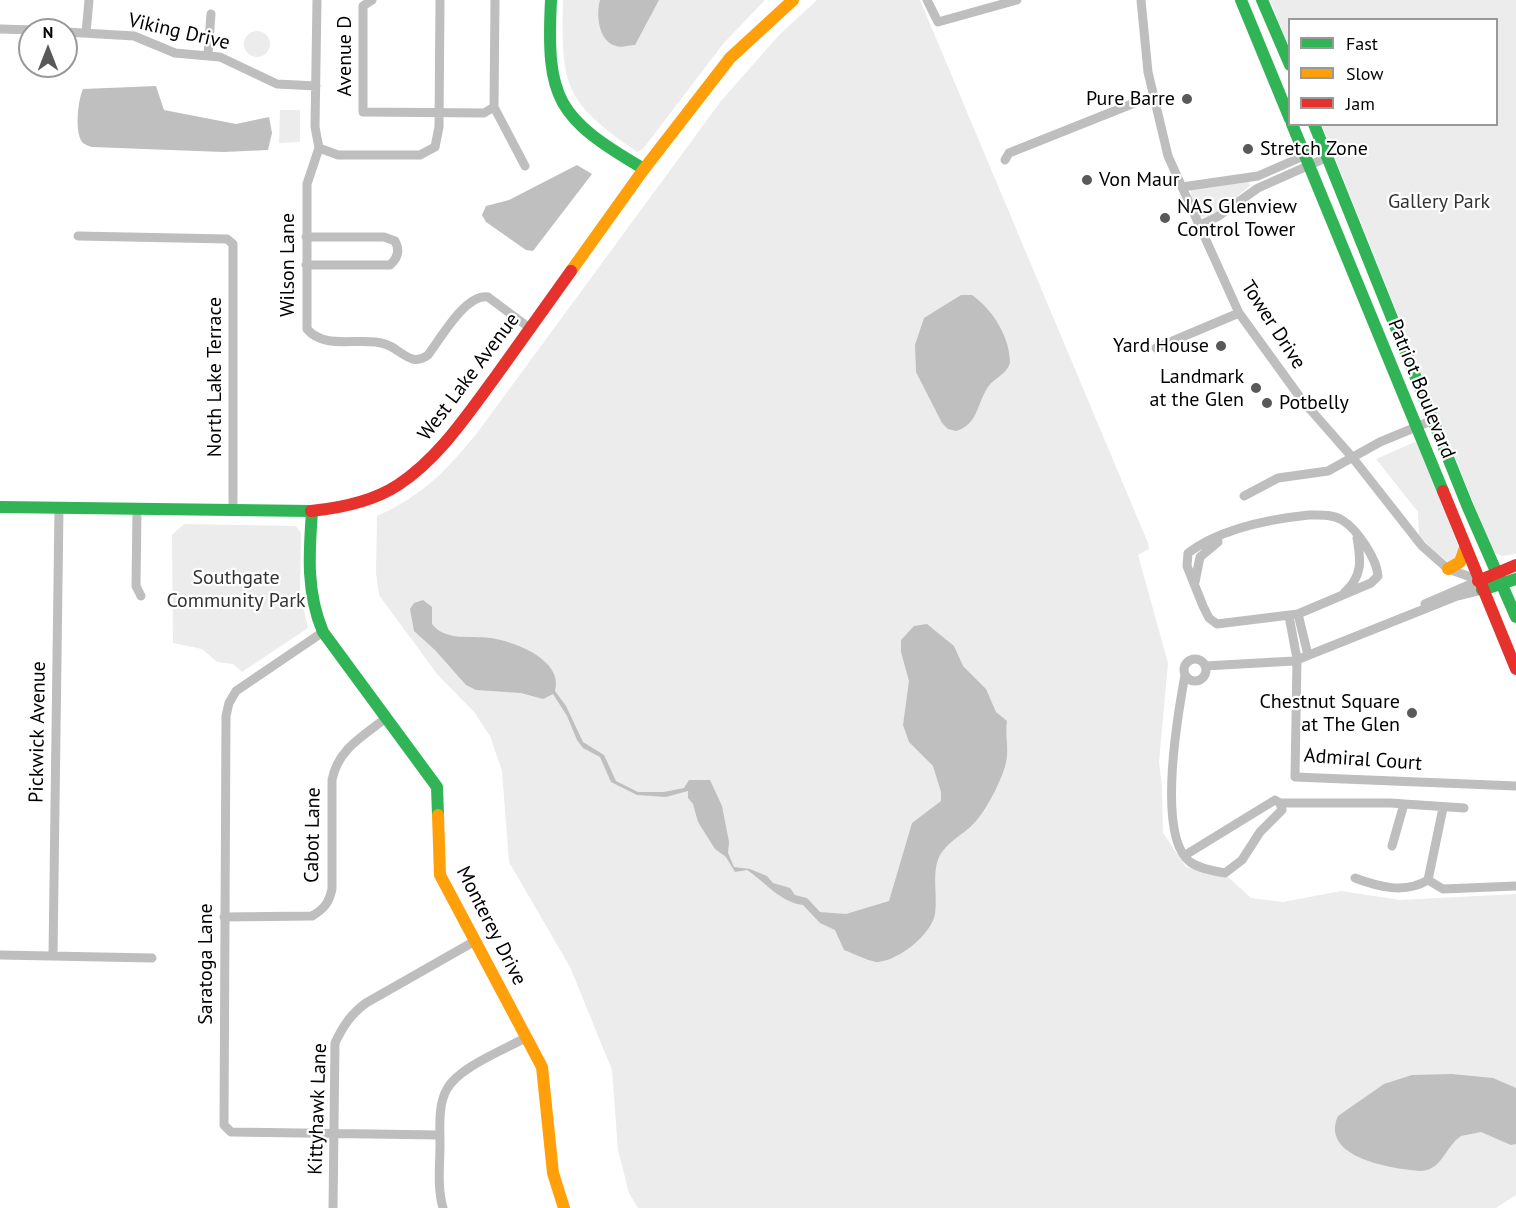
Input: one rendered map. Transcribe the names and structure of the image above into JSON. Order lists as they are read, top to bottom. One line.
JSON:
{"streets":{"street":["Viking Drive","Avenue D","Wilson Lane","Tower Drive","North Lake Terrace","West Lake Avenue","Patriot Boulevard","Pickwick Avenue","Admiral Court","Cabot Lane","Monterey Drive","Saratoga Lane","Kittyhawk Lane"]},"crossings":[["Wilson Lane","West Lake Avenue"],["Tower Drive","Patriot Boulevard"],["North Lake Terrace","West Lake Avenue"],["West Lake Avenue","Pickwick Avenue"],["West Lake Avenue","Monterey Drive"],["Cabot Lane","Monterey Drive"],["Cabot Lane","Saratoga Lane"],["Monterey Drive","Saratoga Lane"],["Monterey Drive","Kittyhawk Lane"],["Saratoga Lane","Kittyhawk Lane"]],"parks":["Gallery Park","Southgate Community Park"],"places":["Pure Barre","Stretch Zone","Von Maur","NAS Glenview Control Tower","Yard House","Landmark at the Glen","Potbelly","Chestnut Square at The Glen"],"legend":["Fast","Slow","Jam"],"north":"top"}
